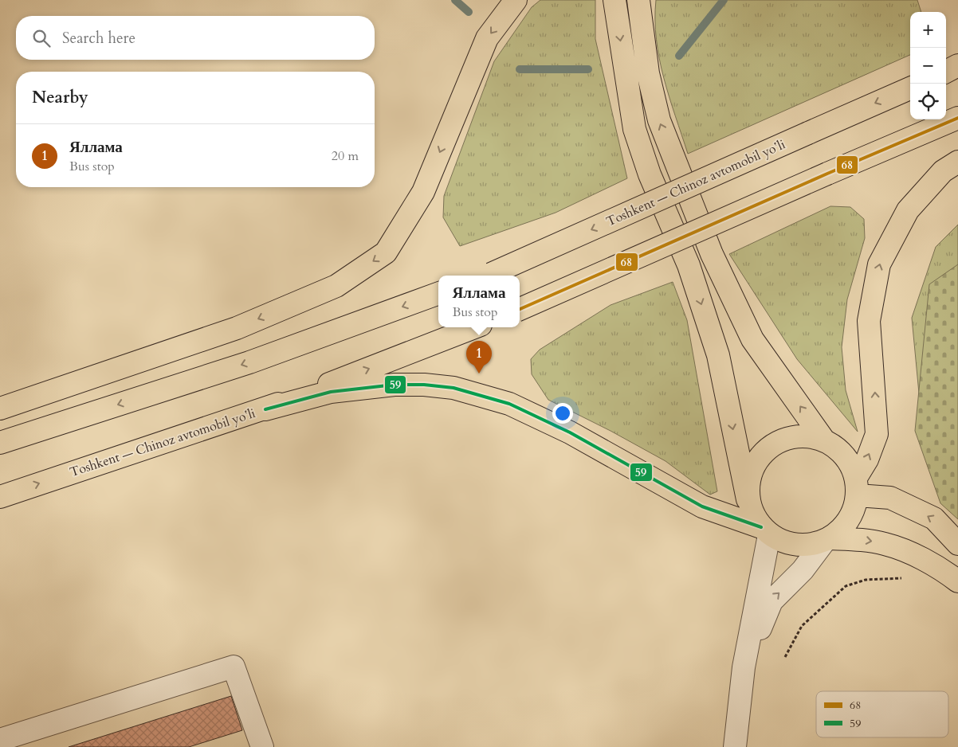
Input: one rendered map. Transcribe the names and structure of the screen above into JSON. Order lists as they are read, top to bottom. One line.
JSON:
{"streets":{"highway":["Toshkent — Chinoz avtomobil yoʻli"]},"lines":["transit line 68","transit line 59"],"legend":["68","59"],"page":{"map_buttons":["+","−"],"search":"Search here","heading":"Nearby","list":[{"mark":"1","name":"Яллама","note":"Bus stop","value":"20 m"}],"popup":["Яллама","Bus stop"],"pins":"1"}}
